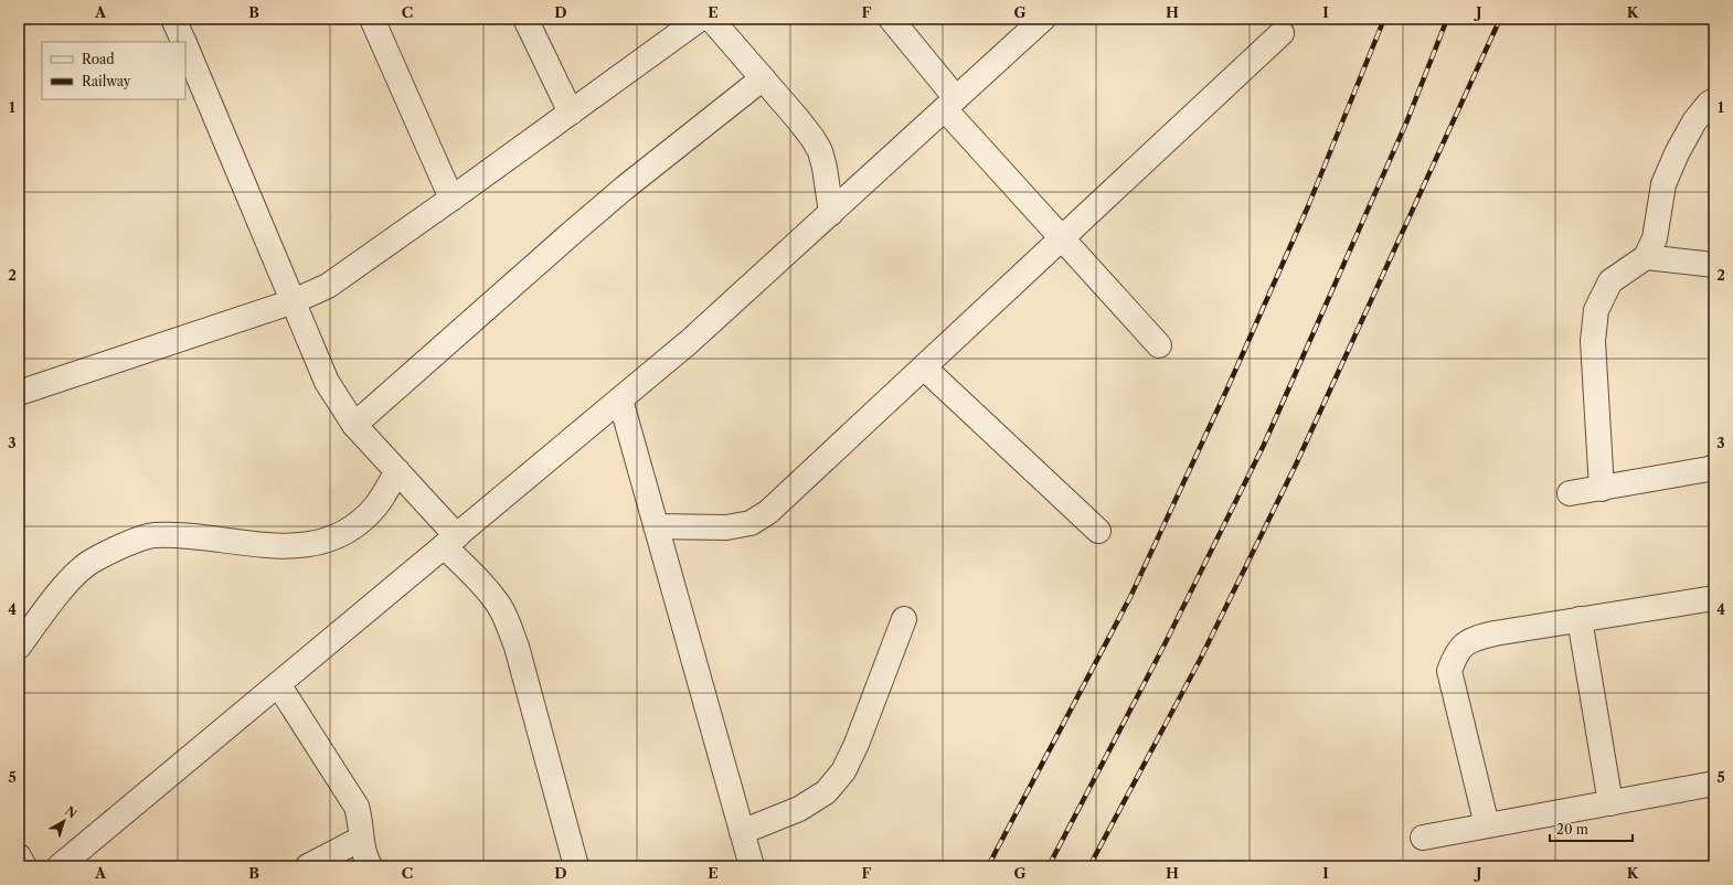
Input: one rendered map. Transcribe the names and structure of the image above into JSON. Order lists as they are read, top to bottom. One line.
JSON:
{"legend":["Road","Railway"],"scale_bar":"20 m","north":"top right","grid":{"columns":["A","B","C","D","E","F","G","H","I","J","K"],"rows":["1","2","3","4","5"]}}
